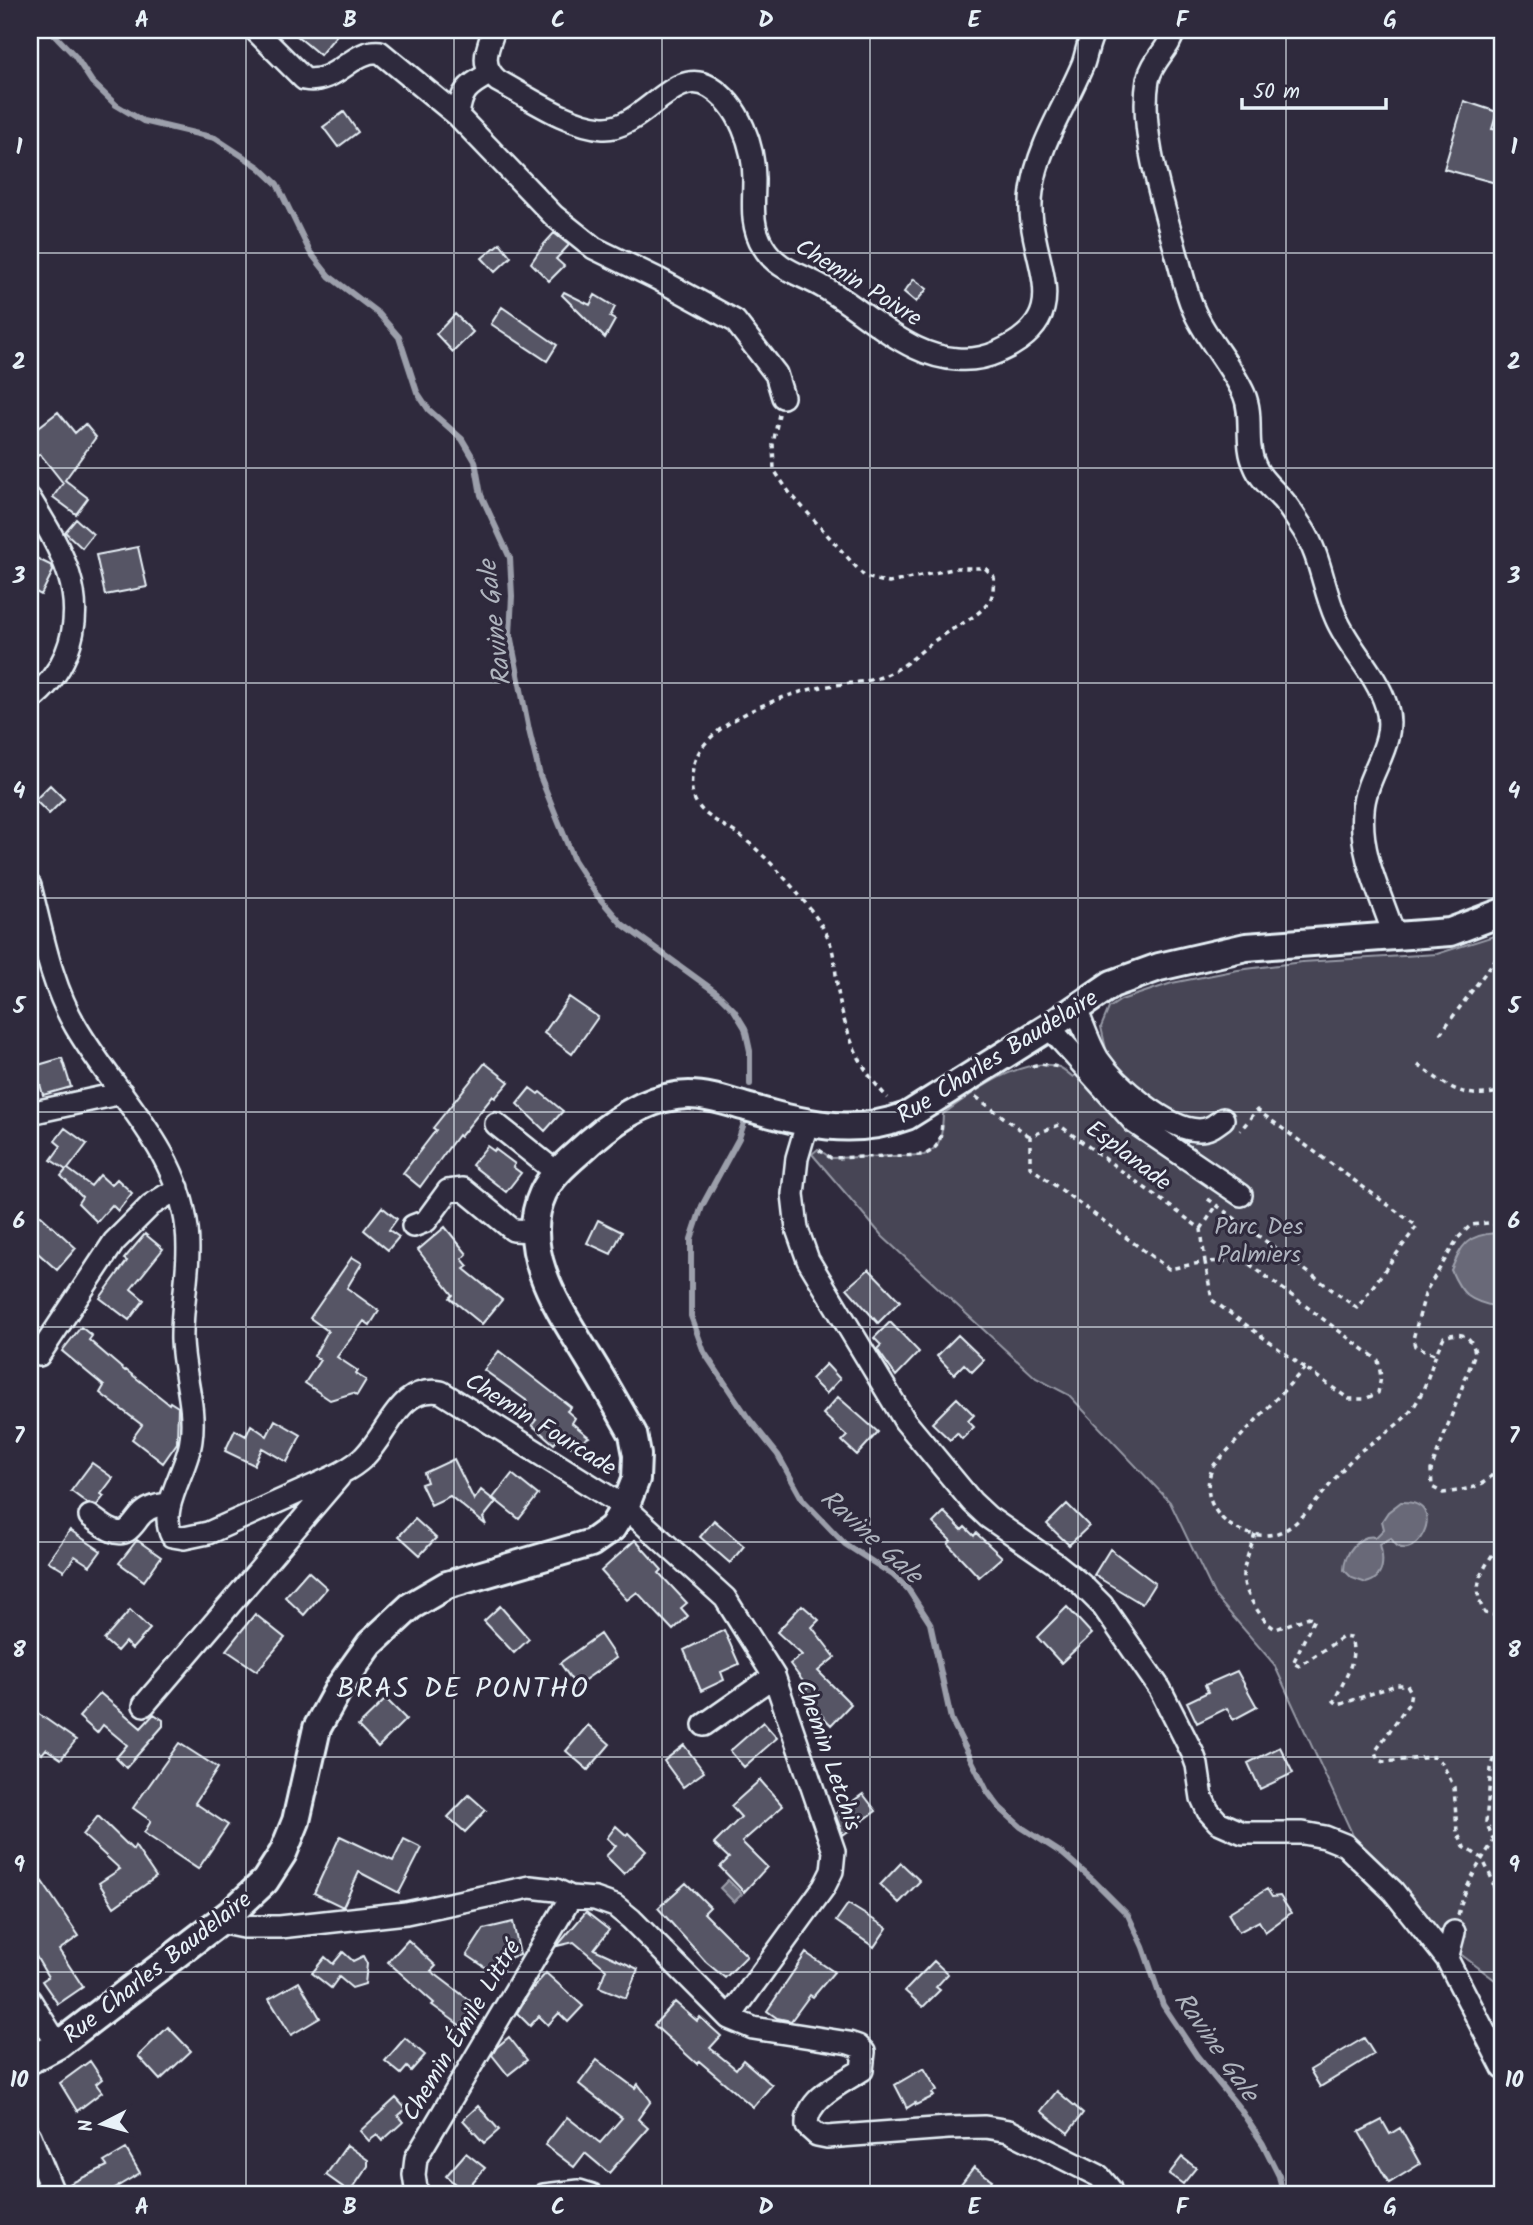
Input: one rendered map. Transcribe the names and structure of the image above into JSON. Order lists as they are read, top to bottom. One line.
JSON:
{"streets":{"main road":["Rue Charles Baudelaire"],"street":["Chemin Poivre","Chemin Fourcade","Chemin Letchis","Chemin Émile Littré"],"path":["Esplanade"]},"crossings":[["Rue Charles Baudelaire","Chemin Fourcade"],["Rue Charles Baudelaire","Chemin Letchis"],["Chemin Fourcade","Chemin Letchis"]],"districts":["BRAS DE PONTHO"],"water":["Ravine Gale"],"parks":["Parc Des Palmiers"],"scale_bar":"50 m","north":"left","grid":{"columns":["A","B","C","D","E","F","G"],"rows":["1","2","3","4","5","6","7","8","9","10"]}}
